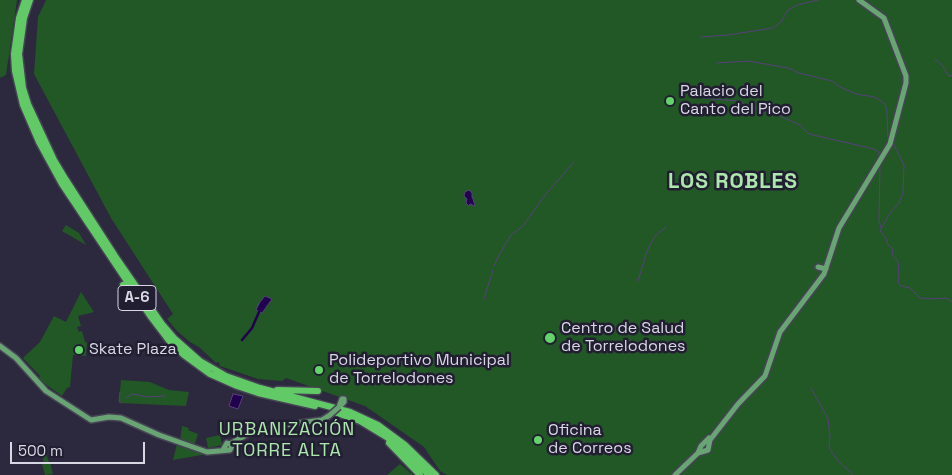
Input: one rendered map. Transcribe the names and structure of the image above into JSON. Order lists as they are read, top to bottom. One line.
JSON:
{"streets":{"highway":["A-6"]},"districts":["LOS ROBLES","URBANIZACIÓN TORRE ALTA"],"places":["Palacio del Canto del Pico","Centro de Salud de Torrelodones","Skate Plaza","Polideportivo Municipal de Torrelodones","Oficina de Correos"],"scale_bar":"500 m"}
